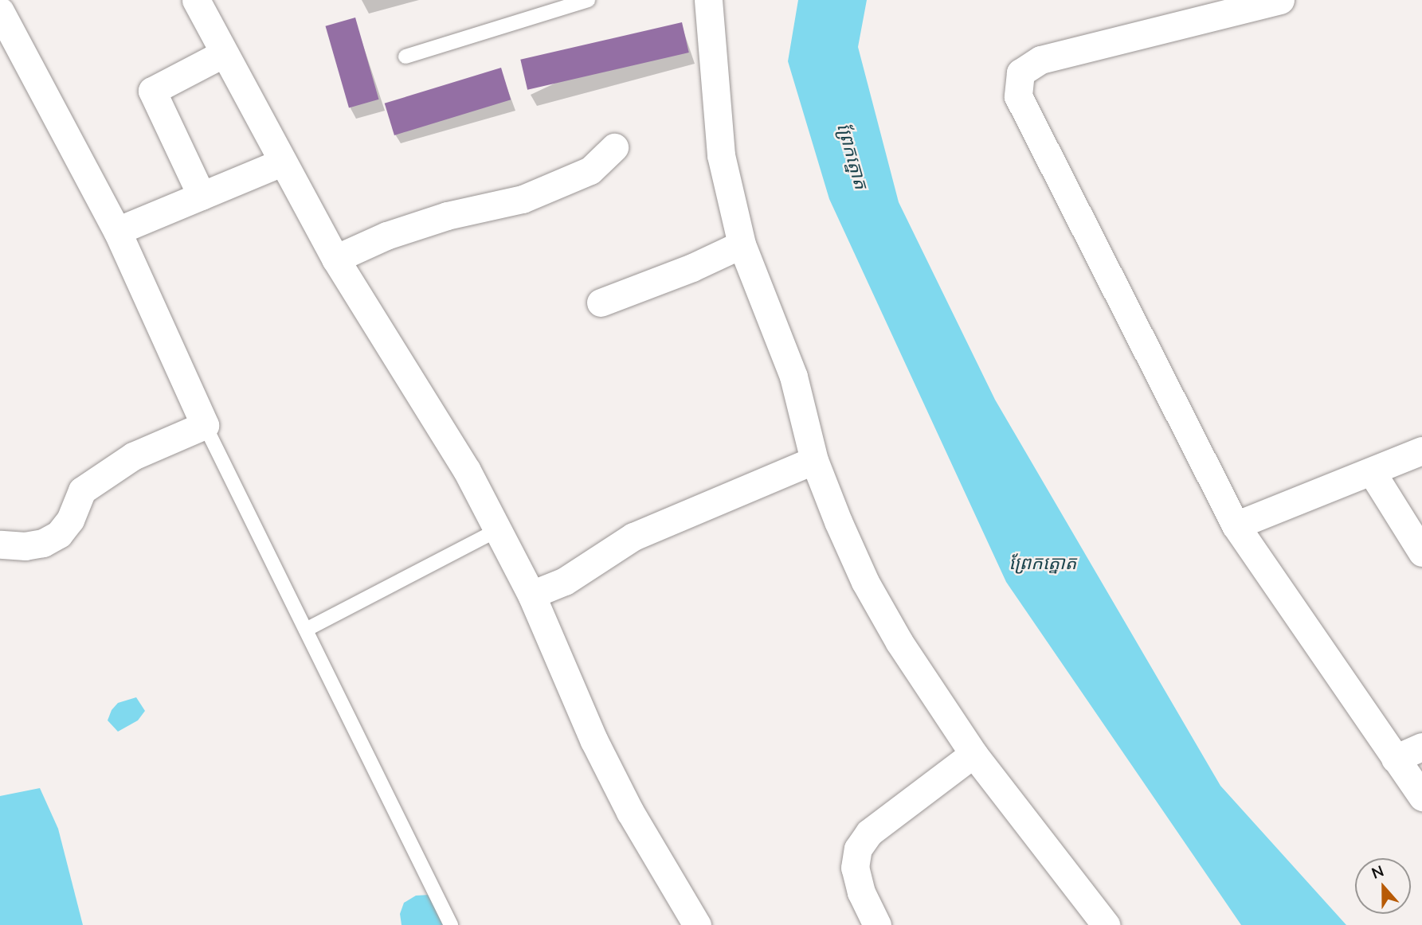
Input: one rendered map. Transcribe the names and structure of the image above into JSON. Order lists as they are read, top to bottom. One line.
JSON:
{"water":["ព្រែកត្នោត"],"north":"top"}
